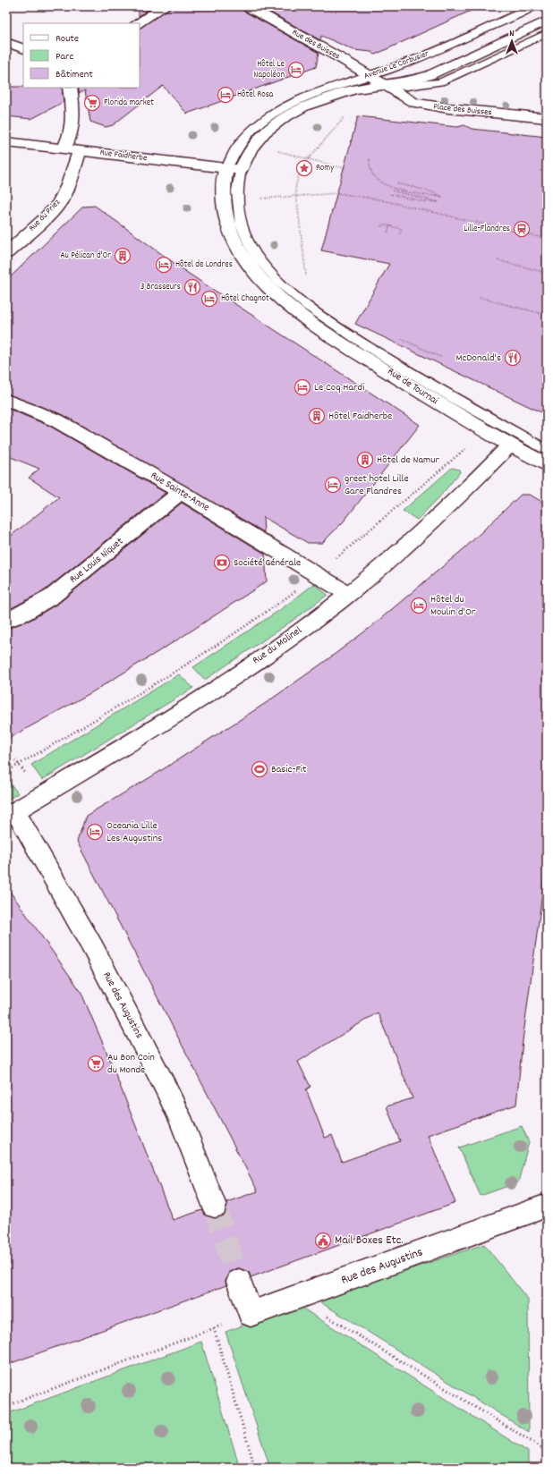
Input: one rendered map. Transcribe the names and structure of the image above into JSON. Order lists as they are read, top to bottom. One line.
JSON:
{"streets":{"street":["Rue des Buisses","Avenue Le Corbusier","Place des Buisses","Rue Faidherbe","Rue du Priez","Rue de Tournai","Rue Sainte-Anne","Rue Louis Niquet","Rue du Molinel","Rue des Augustins"]},"crossings":[["Rue des Buisses","Avenue Le Corbusier"],["Rue des Buisses","Place des Buisses"],["Avenue Le Corbusier","Place des Buisses"],["Avenue Le Corbusier","Rue Faidherbe"],["Avenue Le Corbusier","Rue de Tournai"],["Rue Faidherbe","Rue du Priez"],["Rue Faidherbe","Rue de Tournai"],["Rue de Tournai","Rue du Molinel"],["Rue Sainte-Anne","Rue Louis Niquet"],["Rue Sainte-Anne","Rue du Molinel"],["Rue du Molinel","Rue des Augustins"]],"places":{"hotel":["Hôtel Le Napoléon","Hôtel Rosa","Hôtel de Londres","Hôtel Chagnot","Le Coq Hardi","greet hotel Lille Gare Flandres","Hôtel du Moulin d'Or","Oceania Lille Les Augustins"],"supermarket":["Florida market","Au Bon Coin du Monde"],"place":["Romy"],"station":["Lille-Flandres"],"building":["Au Pélican d'Or","Hôtel Faidherbe","Hôtel de Namur"],"restaurant":["3 Brasseurs","McDonald's"],"bank":["Société Générale"],"sports":["Basic-Fit"],"public building":["Mail Boxes Etc."]},"legend":["Route","Parc","Bâtiment"],"north":"top"}
